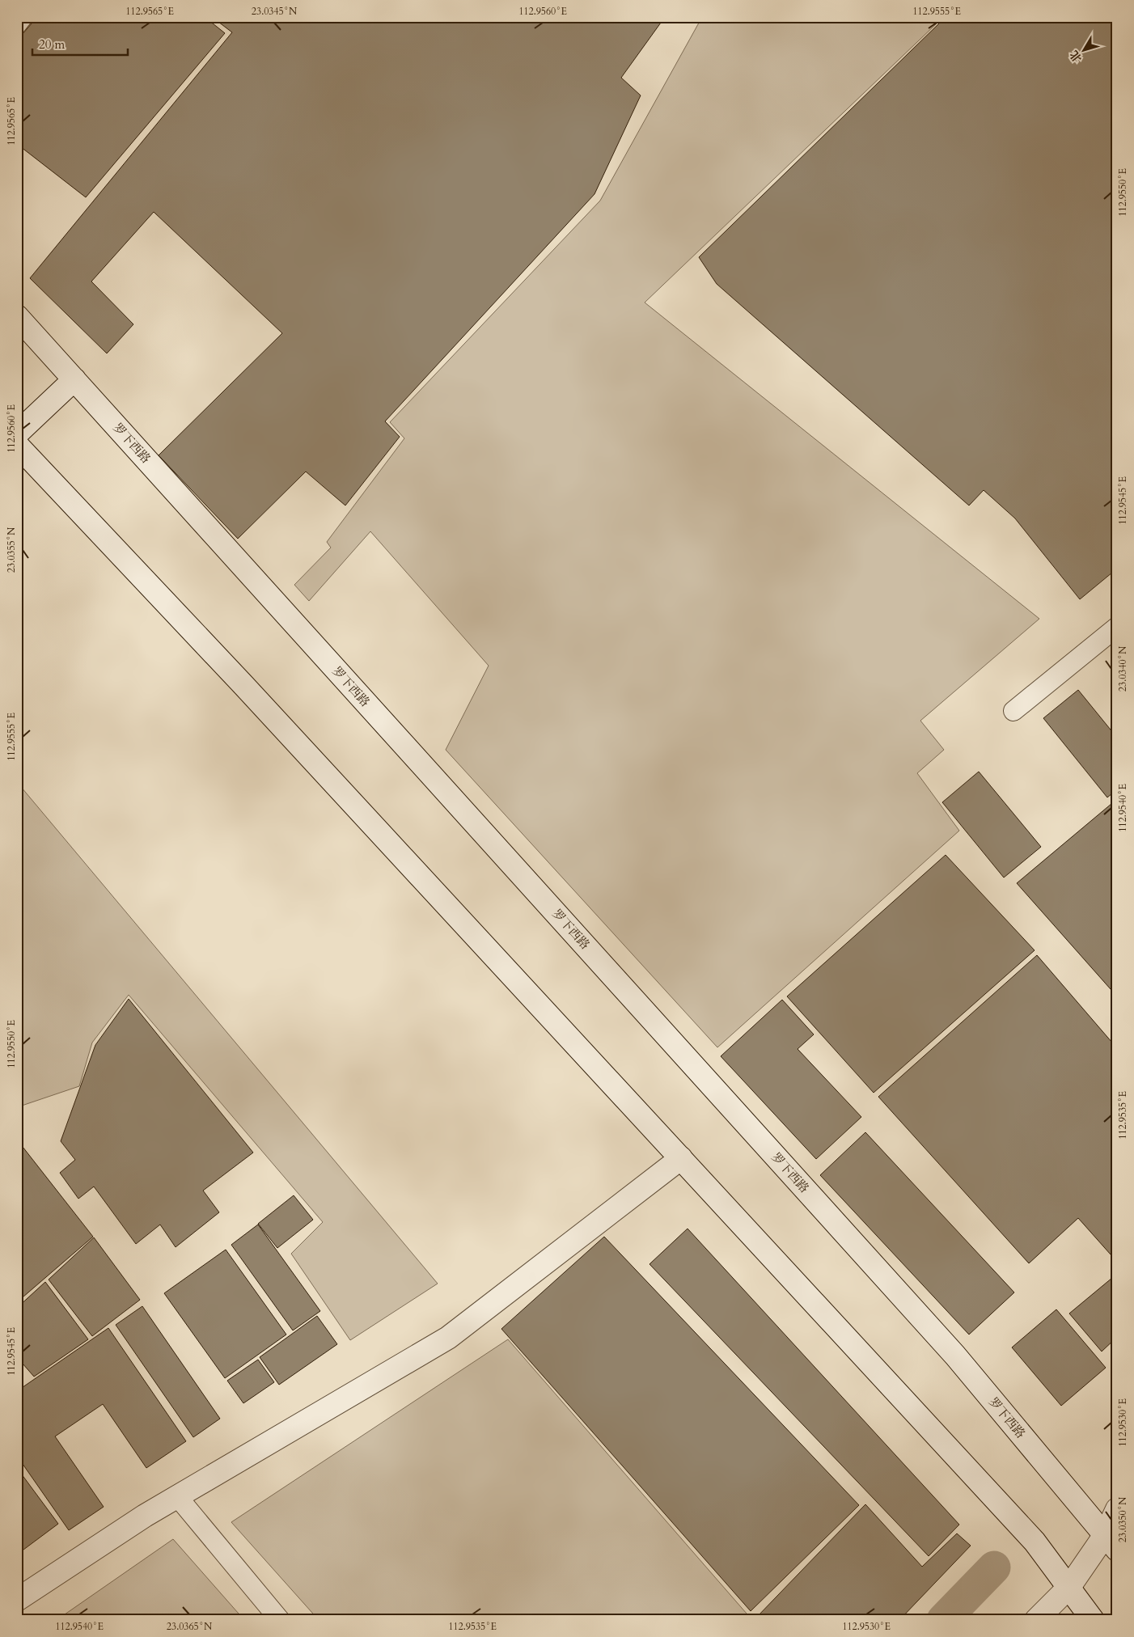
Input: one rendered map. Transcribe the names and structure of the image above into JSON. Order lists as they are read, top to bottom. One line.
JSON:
{"streets":{"main road":["罗下西路"]},"scale_bar":"20 m","north":"bottom left","coordinates":["112.9565°E","23.0345°N","112.9560°E","112.9555°E","112.9550°E","112.9545°E","23.0355°N","23.0340°N","112.9540°E","112.9535°E","112.9530°E","23.0350°N","23.0365°N"]}
